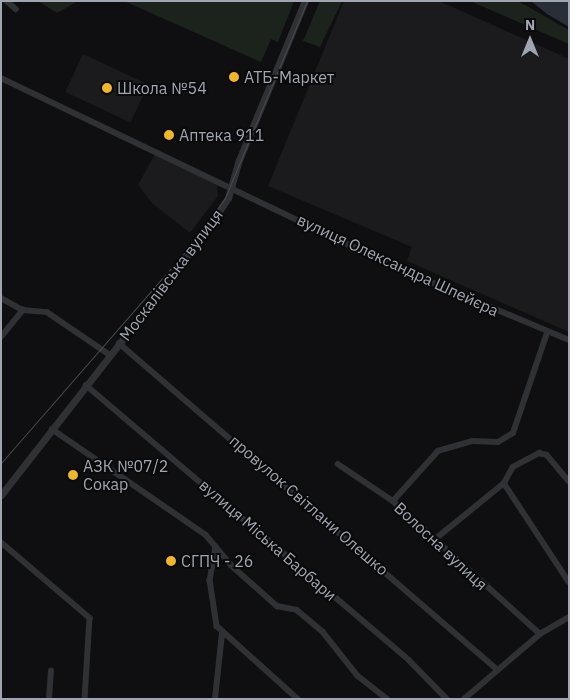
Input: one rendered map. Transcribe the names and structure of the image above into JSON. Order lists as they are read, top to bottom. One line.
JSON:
{"streets":{"street":["вулиця Олександра Шпейєра","Москалівська вулиця","провулок Світлани Олешко","вулиця Міська Барбари","Волосна вулиця"]},"crossings":[["вулиця Олександра Шпейєра","Москалівська вулиця"],["Москалівська вулиця","провулок Світлани Олешко"],["Москалівська вулиця","вулиця Міська Барбари"]],"places":["АТБ-Маркет","Школа №54","Аптека 911","АЗК №07/2 Сокар","СГПЧ - 26"],"north":"top"}
